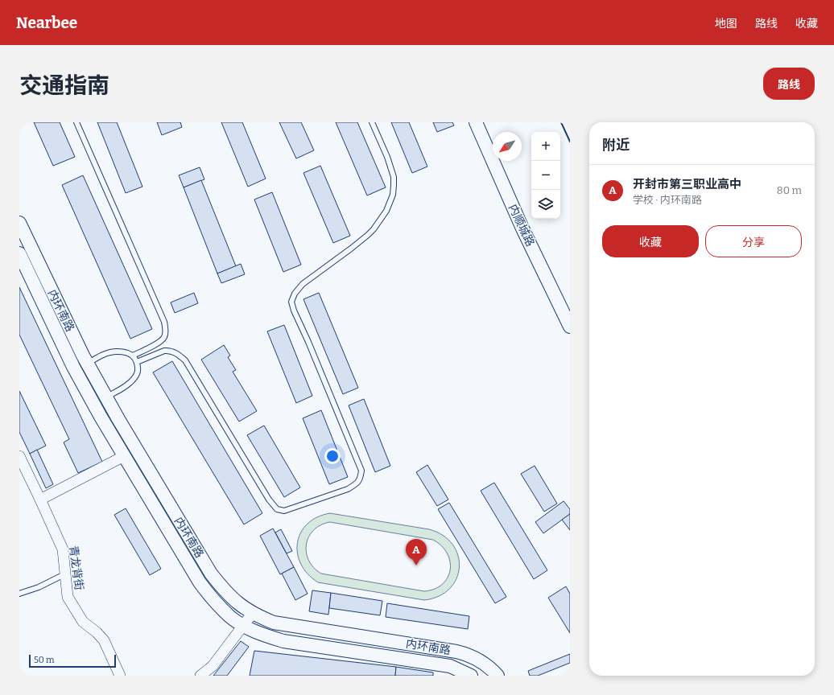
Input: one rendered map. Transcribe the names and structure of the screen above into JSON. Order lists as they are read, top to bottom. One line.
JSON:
{"streets":{"street":["内顺城路","内环南路","青龙背街"]},"scale_bar":"50 m","north":"bottom left","page":{"header":"Nearbee","nav":["地图","路线","收藏"],"title":"交通指南","buttons":["路线",["收藏","分享"]],"heading":"附近","map_buttons":["+","−"],"list":[{"mark":"A","name":"开封市第三职业高中","note":"学校 · 内环南路","value":"80 m"}],"pins":"A","scale":"50 m"}}
